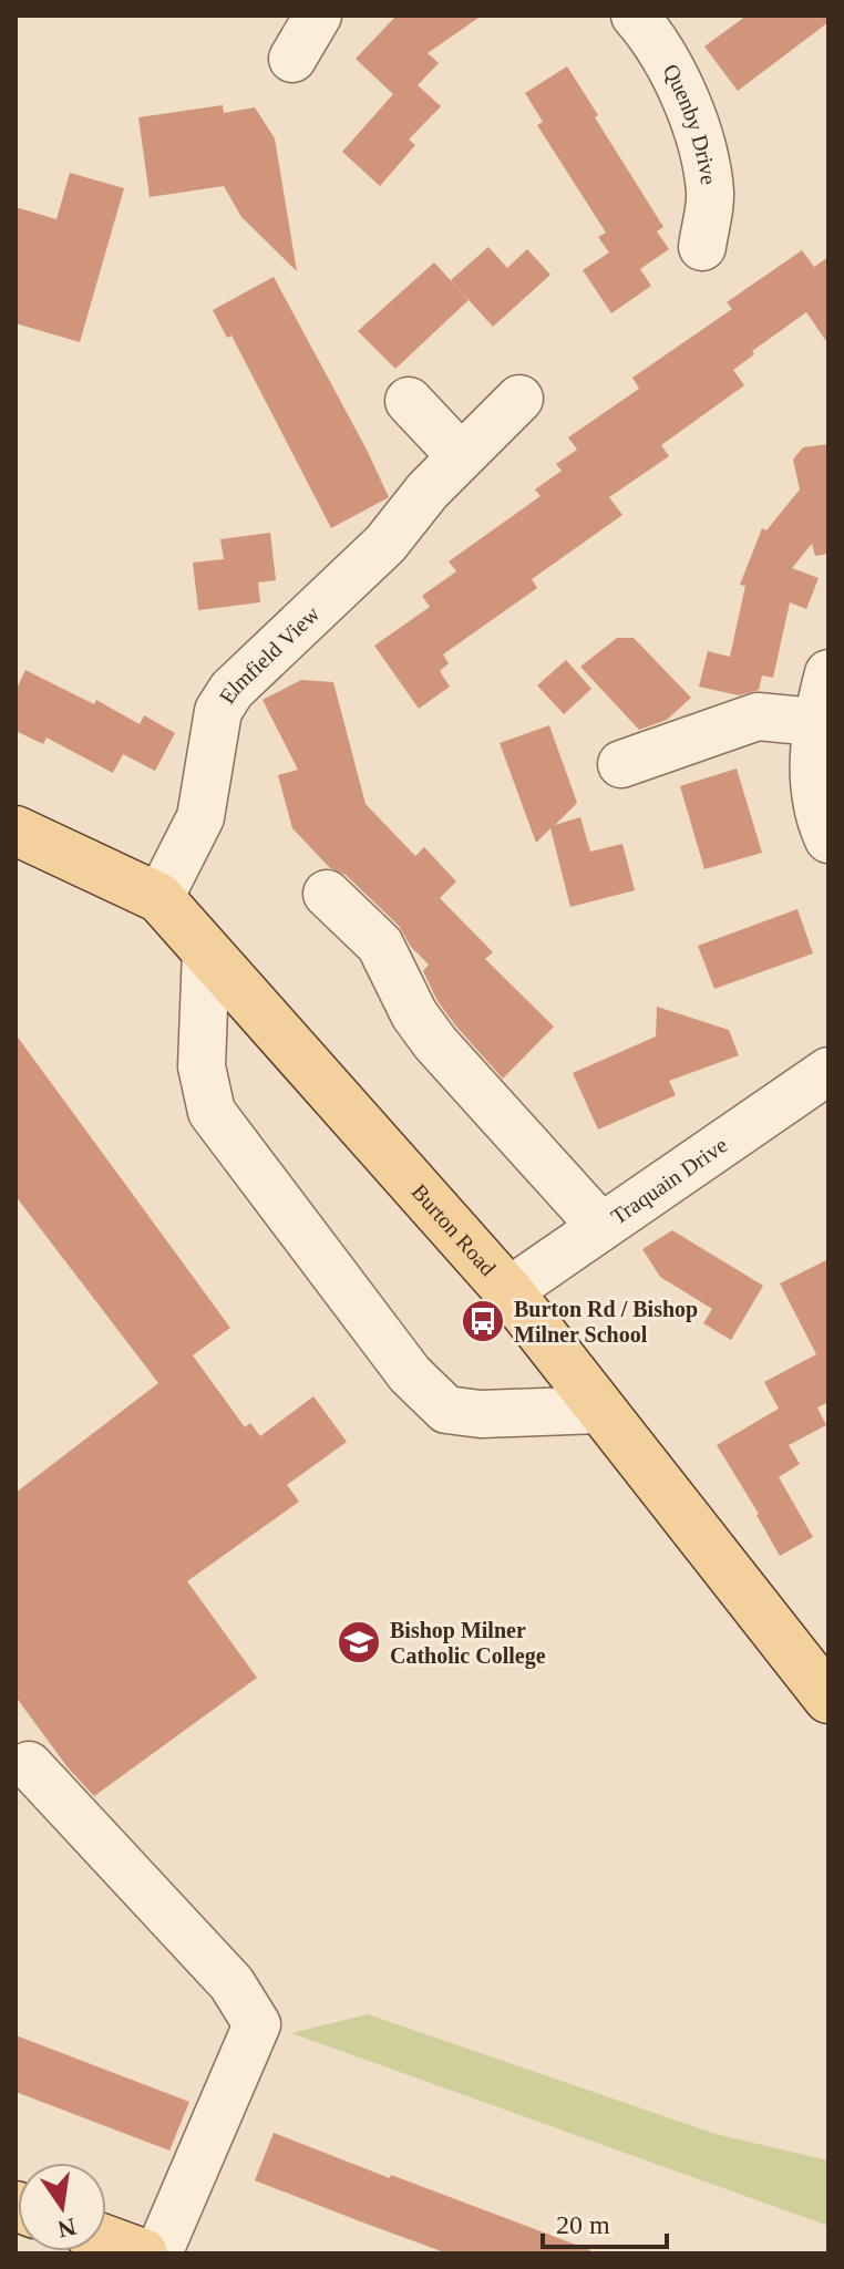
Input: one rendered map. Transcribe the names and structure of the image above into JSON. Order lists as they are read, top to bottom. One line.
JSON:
{"streets":{"main road":["Burton Road"],"street":["Quenby Drive","Elmfield View","Traquain Drive"]},"crossings":[["Elmfield View","Burton Road"],["Traquain Drive","Burton Road"]],"places":{"bus stop":["Burton Rd / Bishop Milner School"],"school or university":["Bishop Milner Catholic College"]},"scale_bar":"20 m","north":"bottom"}
